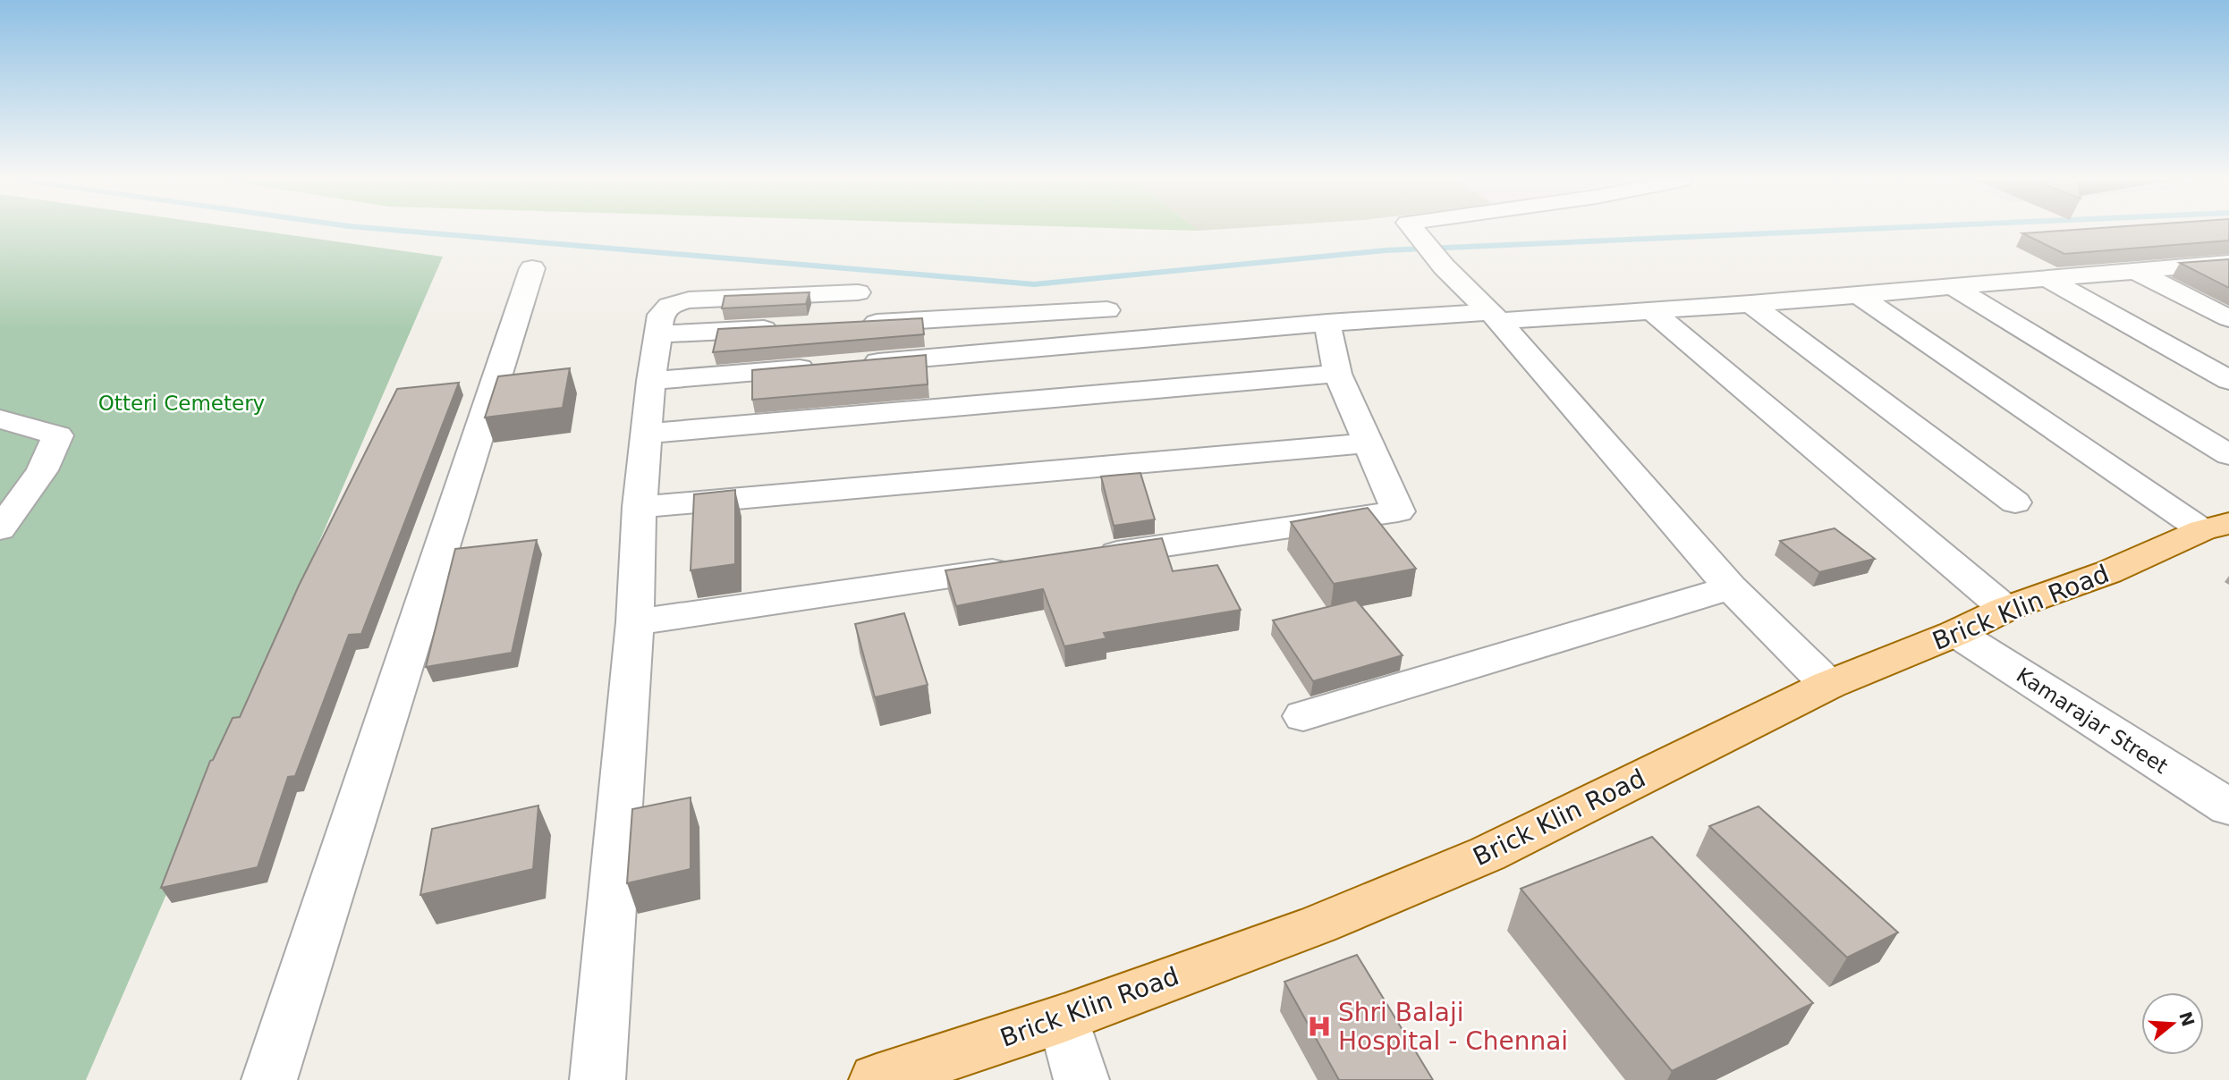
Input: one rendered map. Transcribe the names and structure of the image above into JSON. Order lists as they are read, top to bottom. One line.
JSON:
{"streets":{"main road":["Brick Klin Road"],"street":["Kamarajar Street"]},"crossings":[["Brick Klin Road","Kamarajar Street"]],"parks":["Otteri Cemetery"],"places":{"hospital":["Shri Balaji Hospital - Chennai"]},"north":"right"}
